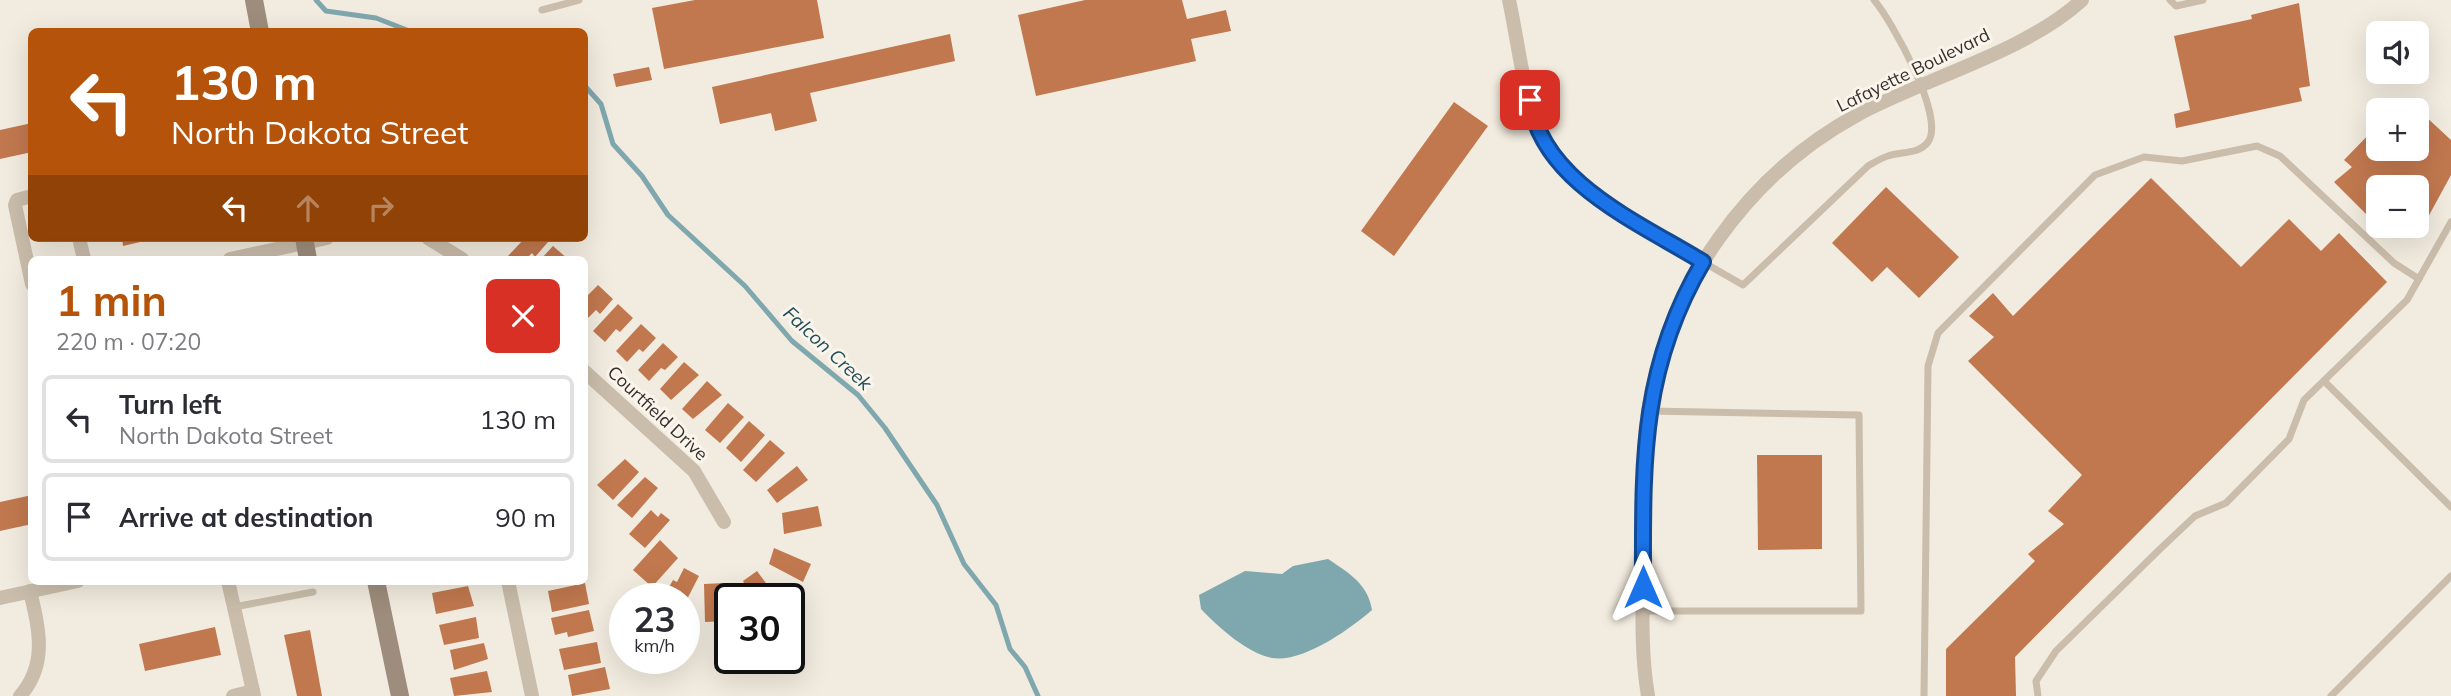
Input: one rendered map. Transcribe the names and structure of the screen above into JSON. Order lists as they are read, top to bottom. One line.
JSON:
{"streets":{"street":["Lafayette Boulevard","Courtfield Drive"]},"water":["Falcon Creek"],"page":{"map_buttons":["+","−"],"turn":["130 m","North Dakota Street"],"heading":["1 min","220 m · 07:20"],"list":[{"name":"Turn left","note":"North Dakota Street","value":"130 m"},{"name":"Arrive at destination","value":"90 m"}],"speed":"23 km/h","limit":"30"}}
